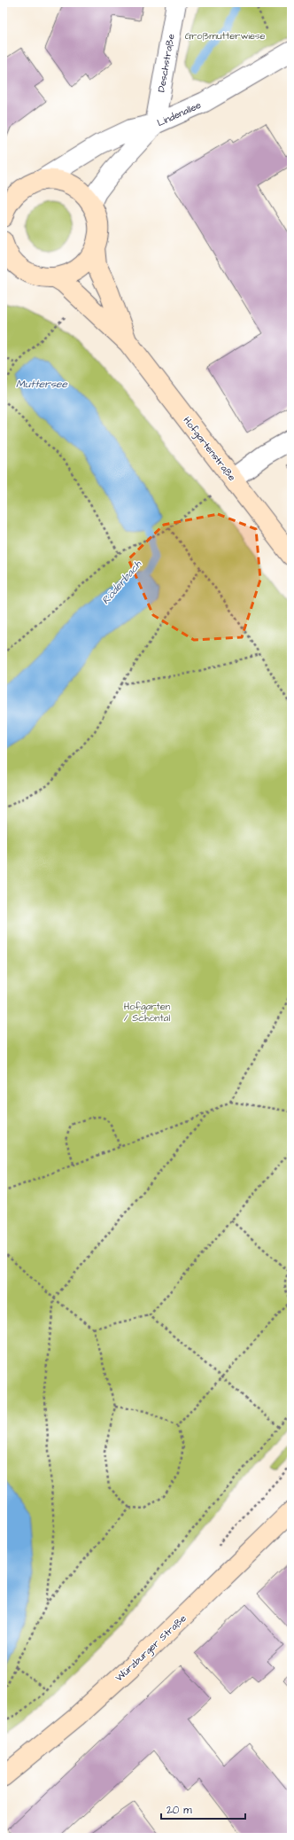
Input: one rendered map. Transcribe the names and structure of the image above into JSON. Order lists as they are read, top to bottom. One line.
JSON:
{"streets":{"main road":["Hofgartenstraße","Würzburger Straße"],"street":["Deschstraße","Lindenallee"]},"crossings":[["Deschstraße","Lindenallee"]],"water":["Muttersee","Röderbach"],"parks":["Großmutterwiese","Hofgarten / Schöntal"],"scale_bar":"20 m"}
